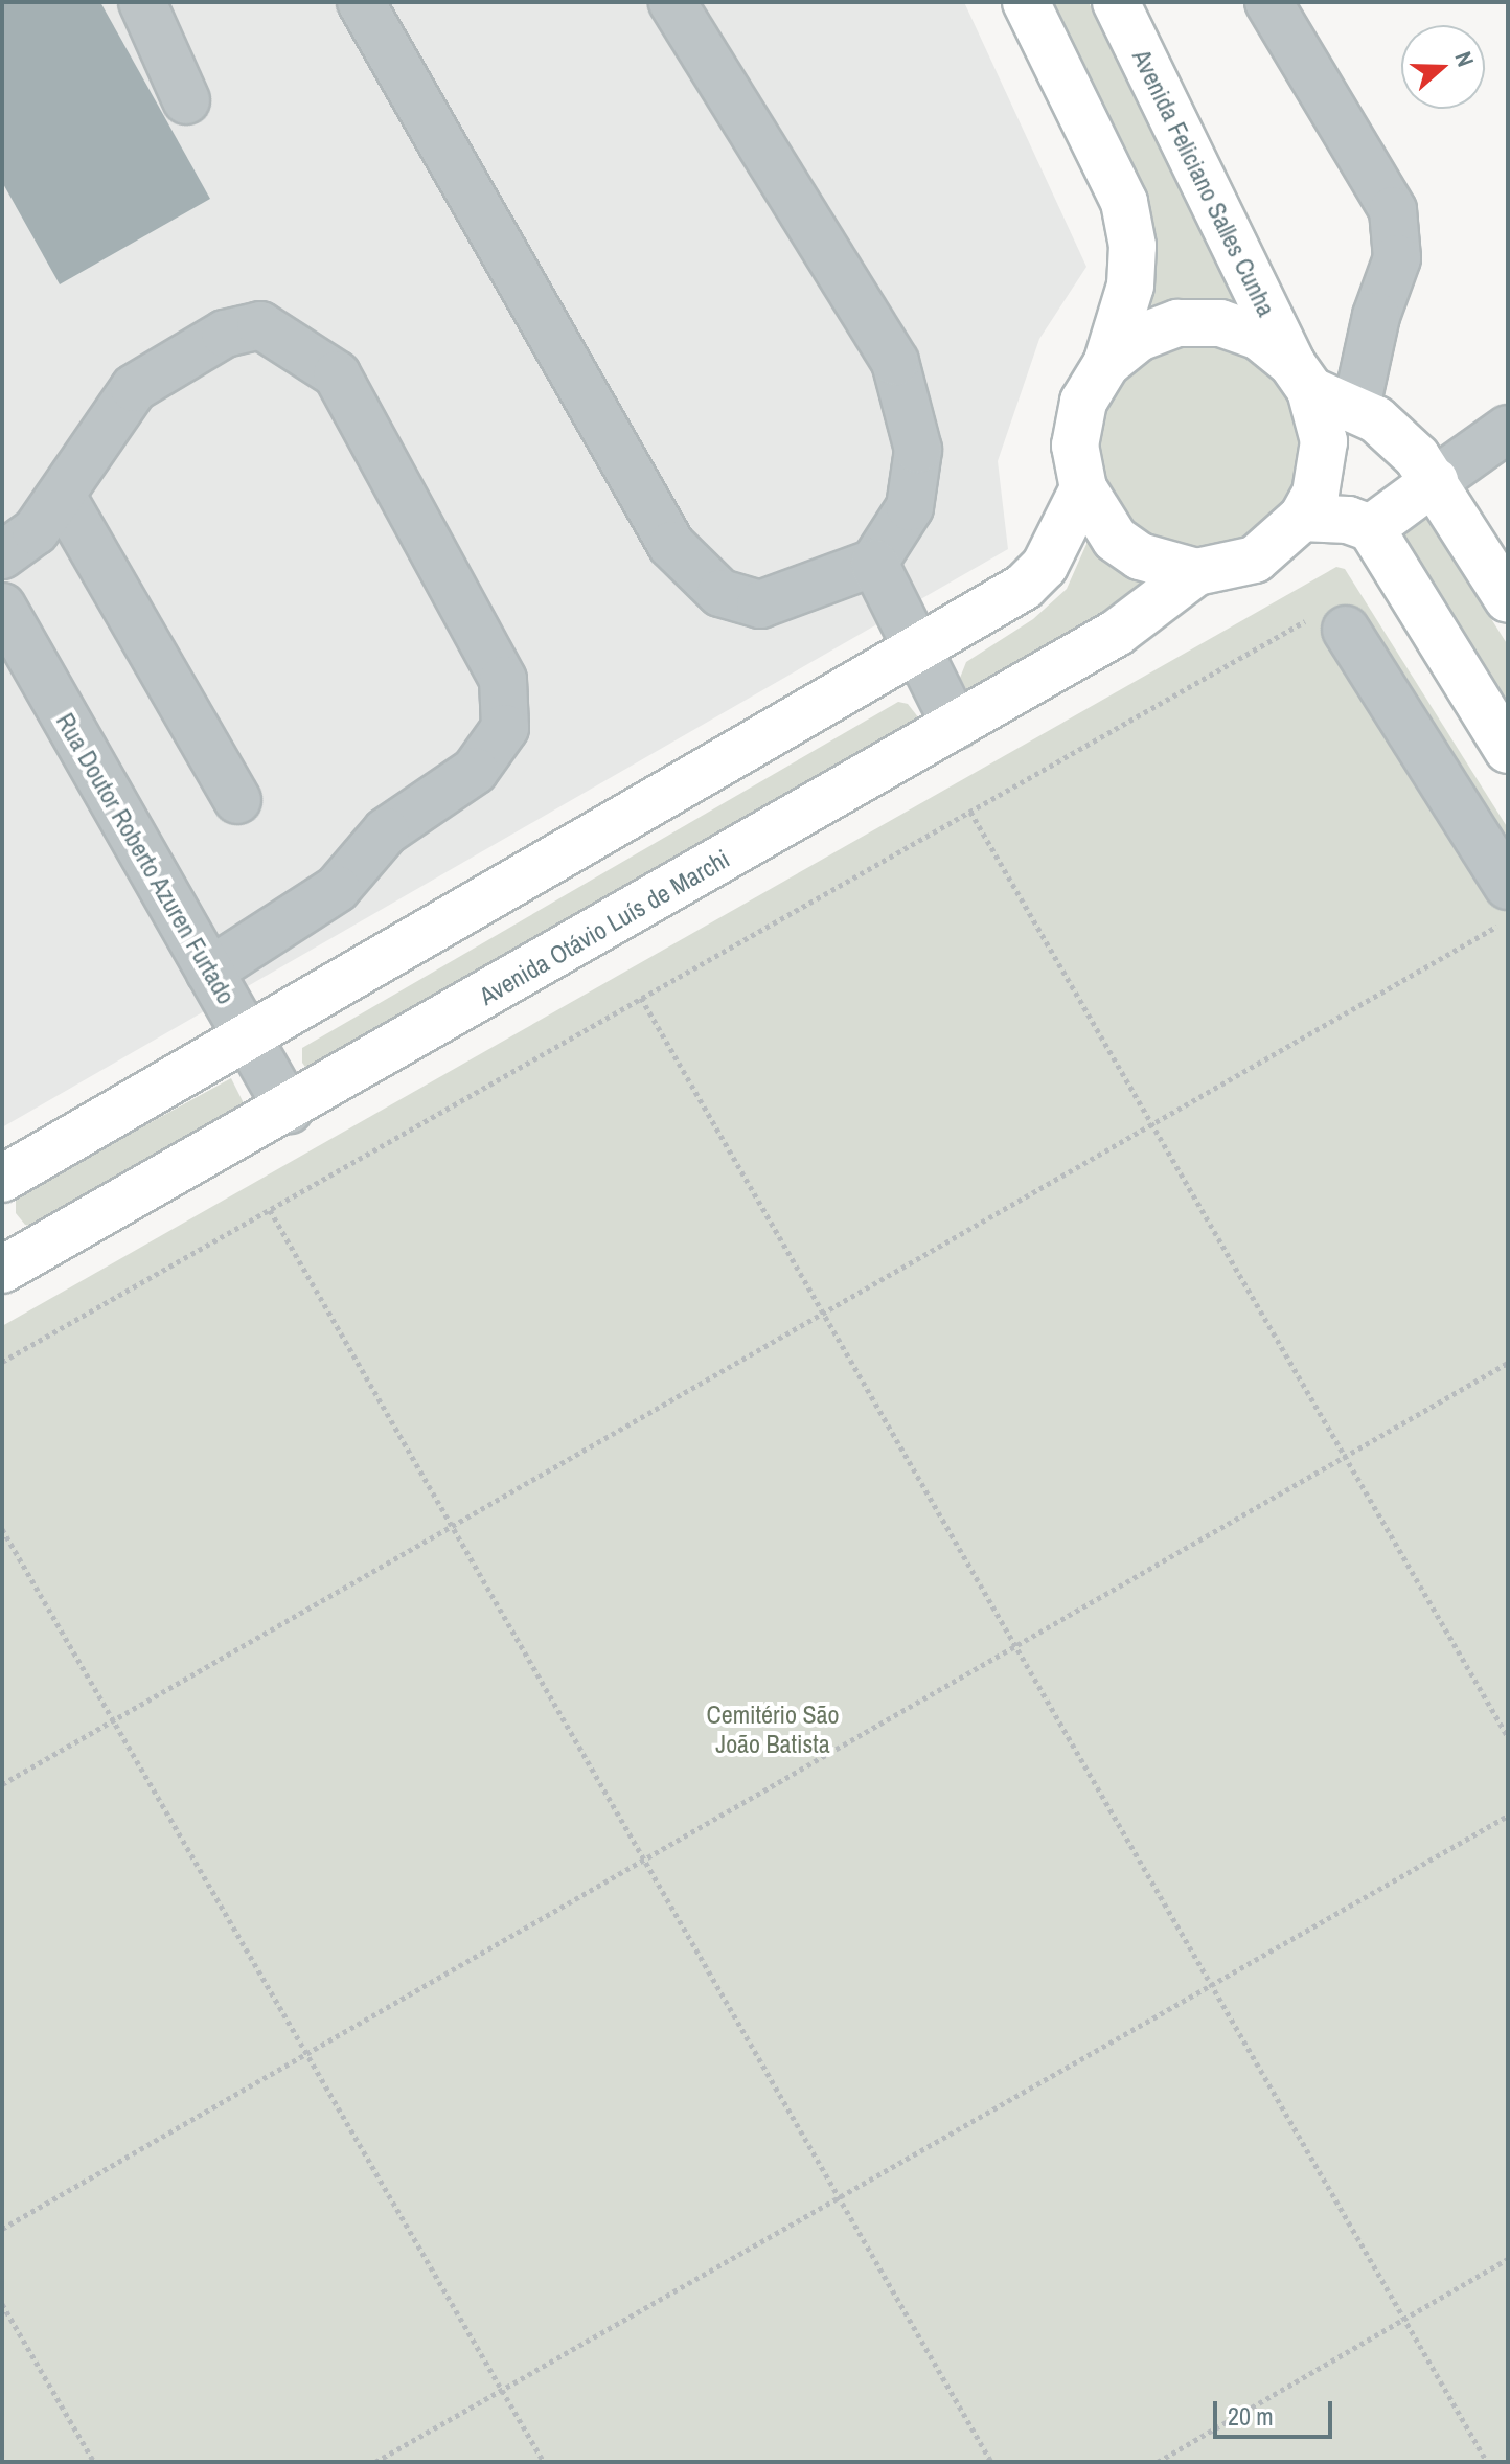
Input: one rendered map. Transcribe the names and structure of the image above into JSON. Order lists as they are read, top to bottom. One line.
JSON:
{"streets":{"main road":["Avenida Feliciano Salles Cunha","Avenida Otávio Luís de Marchi"],"street":["Rua Doutor Roberto Azuren Furtado"]},"crossings":[["Avenida Feliciano Salles Cunha","Avenida Otávio Luís de Marchi"],["Rua Doutor Roberto Azuren Furtado","Avenida Otávio Luís de Marchi"]],"parks":["Cemitério São João Batista"],"scale_bar":"20 m","north":"right"}
